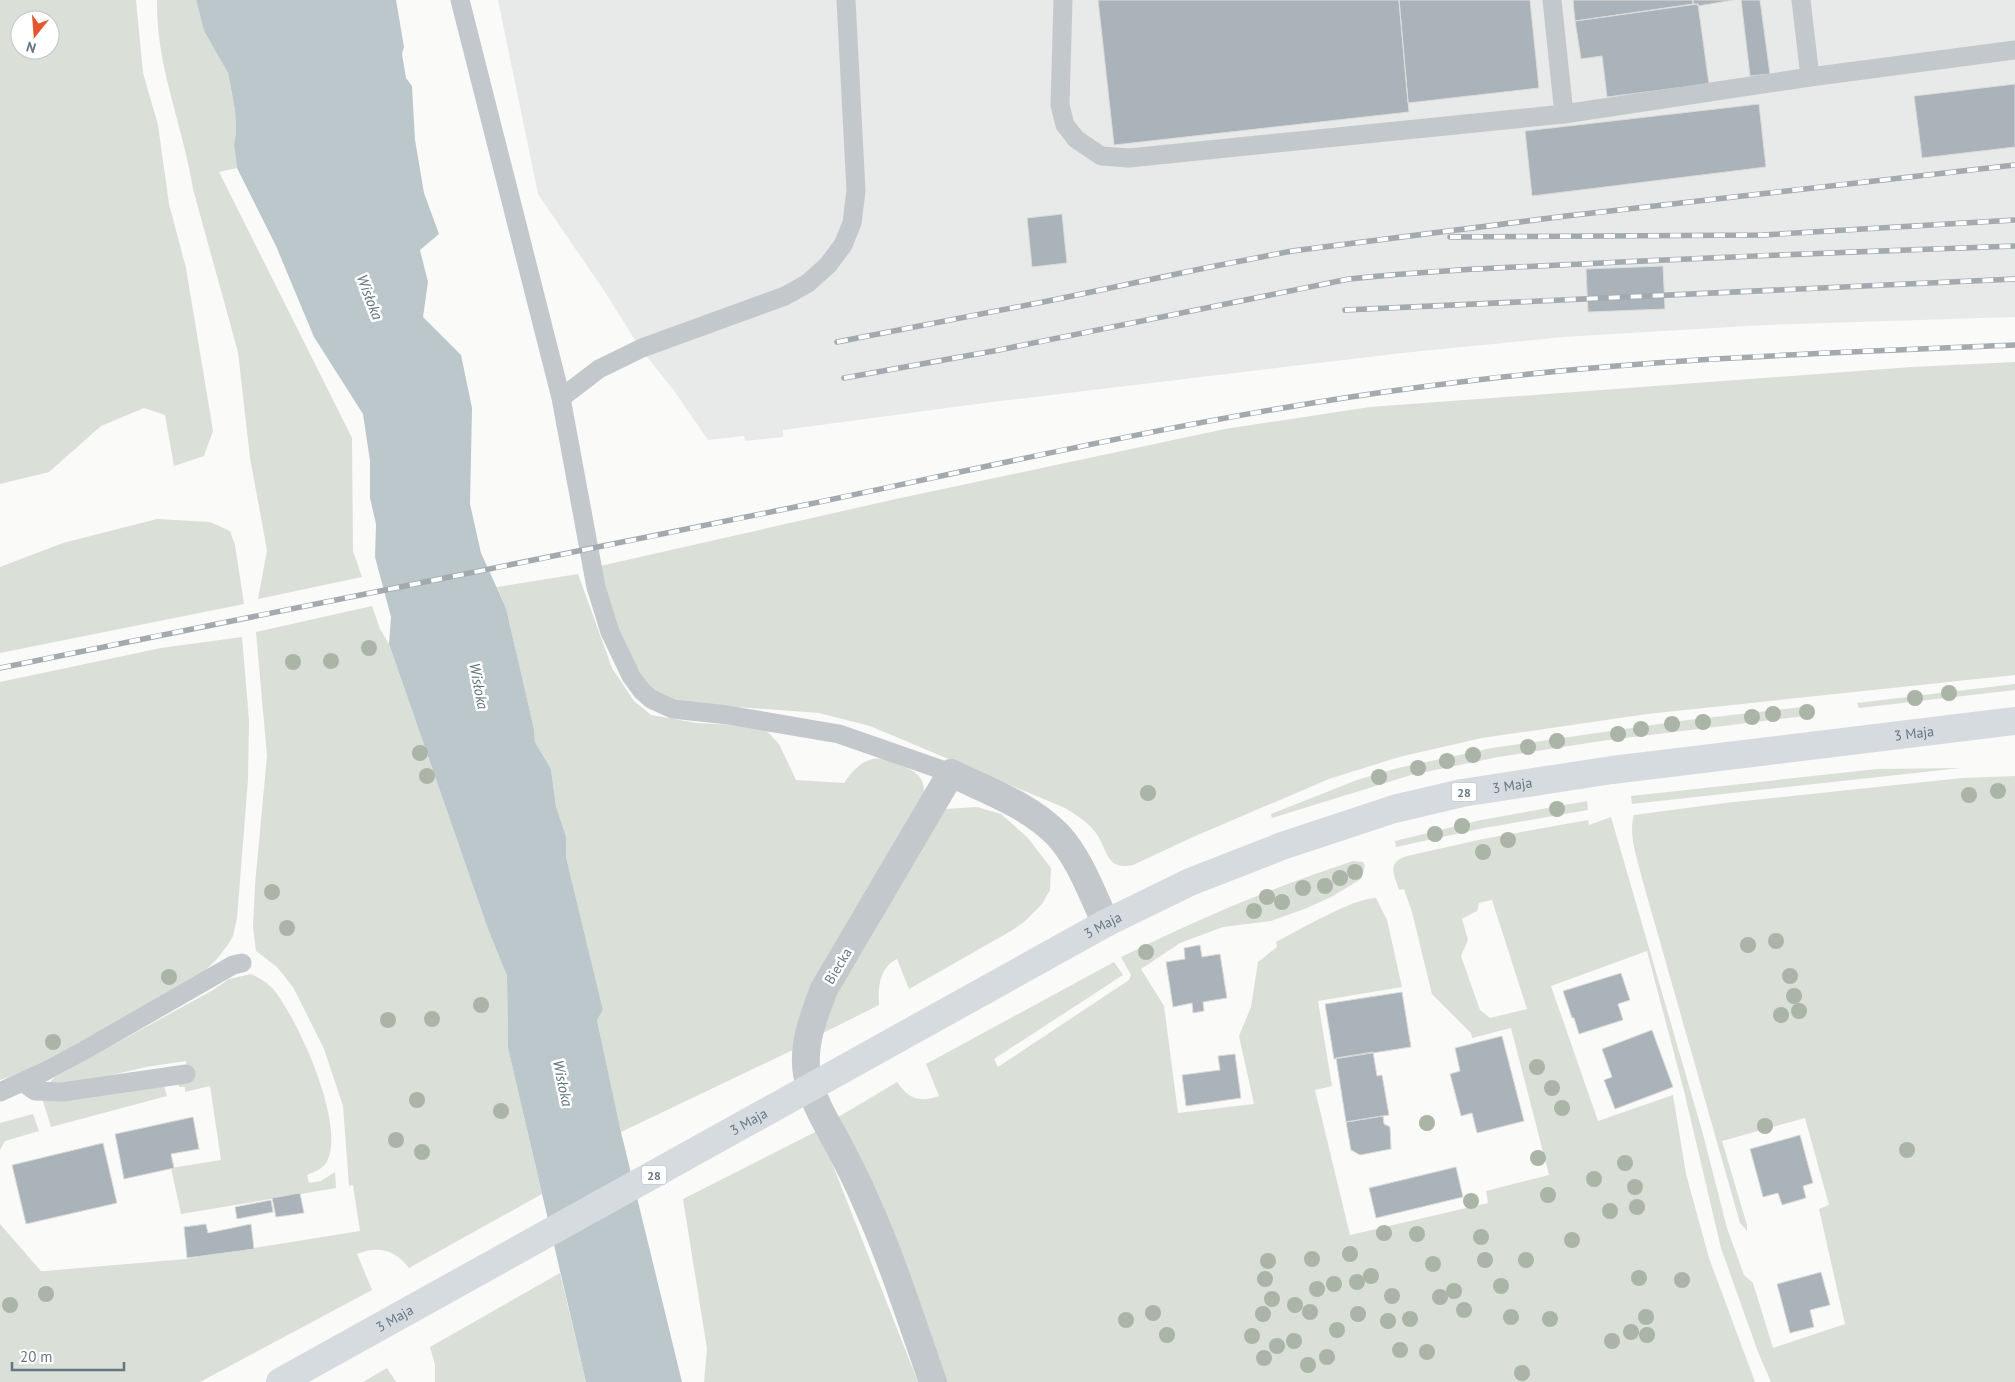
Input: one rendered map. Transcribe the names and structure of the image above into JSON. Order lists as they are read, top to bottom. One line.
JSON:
{"streets":{"main road":["3 Maja","28"],"street":["Biecka"]},"water":["Wisłoka"],"scale_bar":"20 m","north":"bottom"}
